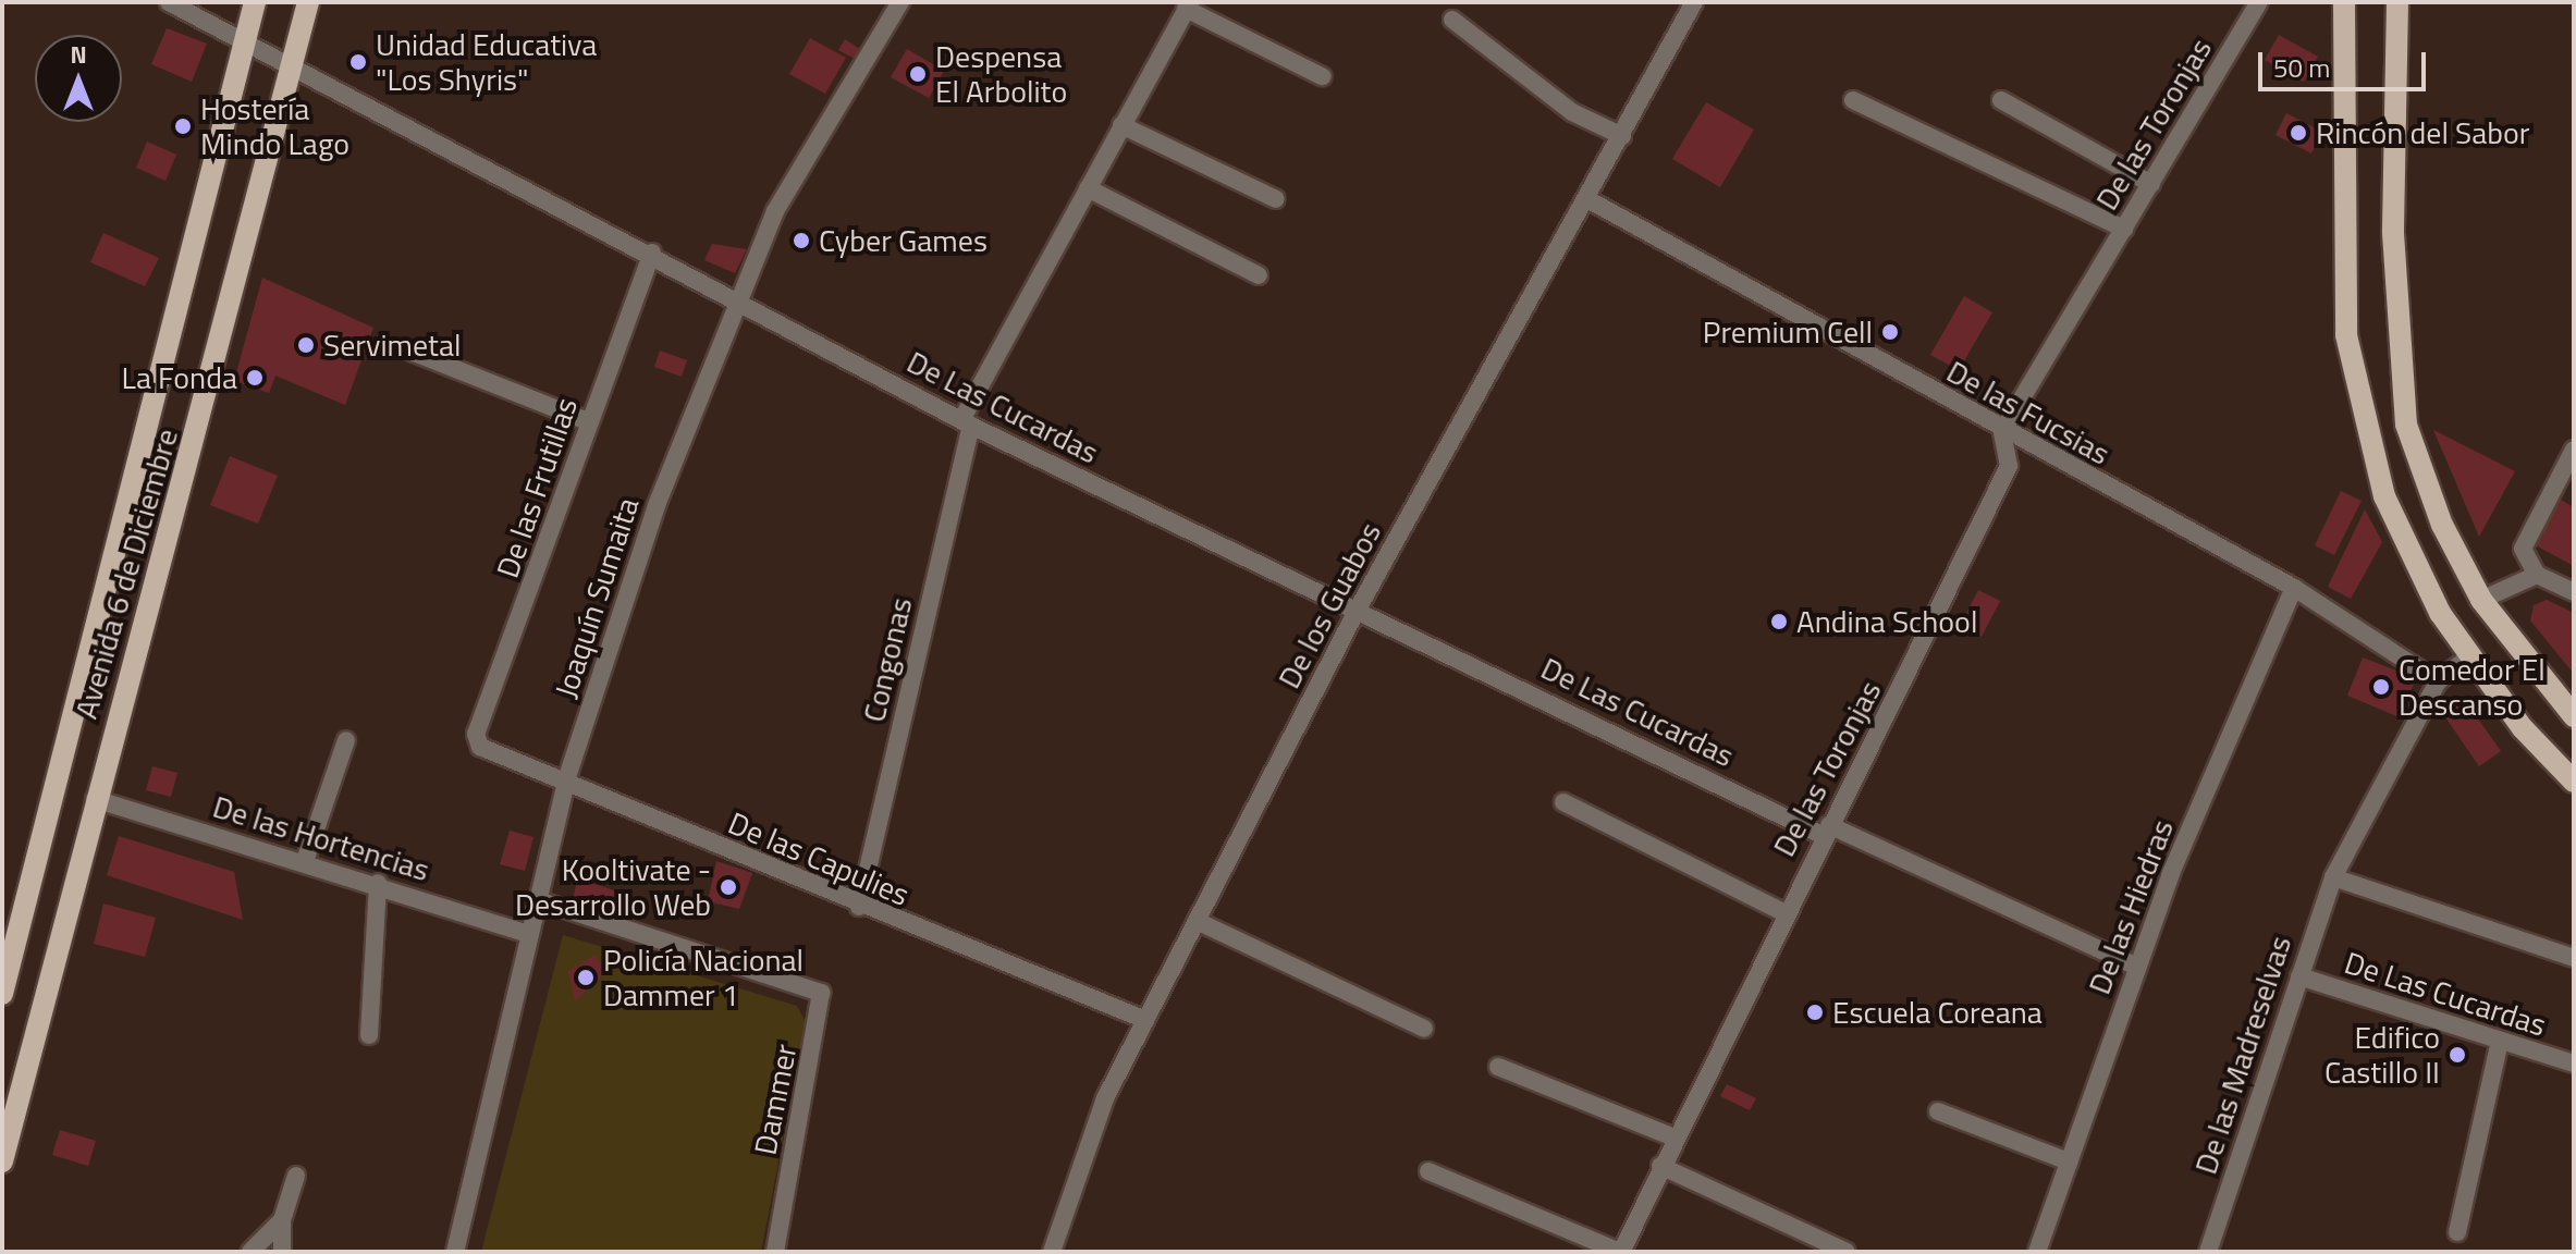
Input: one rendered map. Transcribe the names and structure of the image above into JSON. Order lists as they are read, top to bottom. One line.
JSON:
{"streets":{"main road":["Avenida 6 de Diciembre"],"street":["De las Toronjas","De Las Cucardas","De las Fucsias","De las Frutillas","Joaquín Sumaita","De los Guabos","Congonas","De las Hortencias","De las Capulies","De las Hiedras","De las Madreselvas","Dammer"]},"crossings":[["De las Toronjas","De Las Cucardas"],["De las Toronjas","De las Fucsias"],["De Las Cucardas","De las Frutillas"],["De Las Cucardas","Avenida 6 de Diciembre"],["De Las Cucardas","Joaquín Sumaita"],["De Las Cucardas","De los Guabos"],["De Las Cucardas","Congonas"],["De Las Cucardas","De las Hiedras"],["De Las Cucardas","De las Madreselvas"],["De las Fucsias","De los Guabos"],["De las Fucsias","De las Hiedras"],["De las Fucsias","De las Madreselvas"],["De las Frutillas","De las Capulies"],["Avenida 6 de Diciembre","De las Hortencias"],["Joaquín Sumaita","De las Hortencias"],["Joaquín Sumaita","De las Capulies"],["Joaquín Sumaita","Dammer"],["De los Guabos","De las Capulies"],["Congonas","De las Capulies"]],"places":["Unidad Educativa \"Los Shyris\"","Despensa El Arbolito","Hostería Mindo Lago","Rincón del Sabor","Cyber Games","Premium Cell","Servimetal","La Fonda","Andina School","Comedor El Descanso","Kooltivate - Desarrollo Web","Policía Nacional Dammer 1","Escuela Coreana","Edifico Castillo II"],"scale_bar":"50 m","north":"top"}
